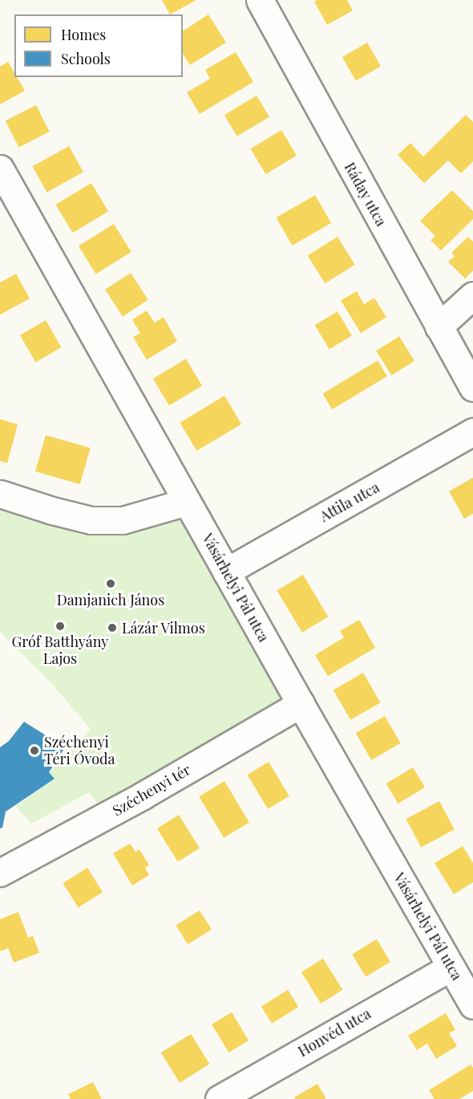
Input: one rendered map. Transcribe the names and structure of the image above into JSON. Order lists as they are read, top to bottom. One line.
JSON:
{"streets":{"street":["Ráday utca","Attila utca","Vásárhelyi Pál utca","Széchenyi tér","Honvéd utca"]},"crossings":[["Attila utca","Vásárhelyi Pál utca"],["Vásárhelyi Pál utca","Széchenyi tér"],["Vásárhelyi Pál utca","Honvéd utca"]],"places":["Damjanich János","Gróf Batthyány Lajos","Lázár Vilmos","Széchenyi Téri Óvoda"],"legend":["Homes","Schools"]}
